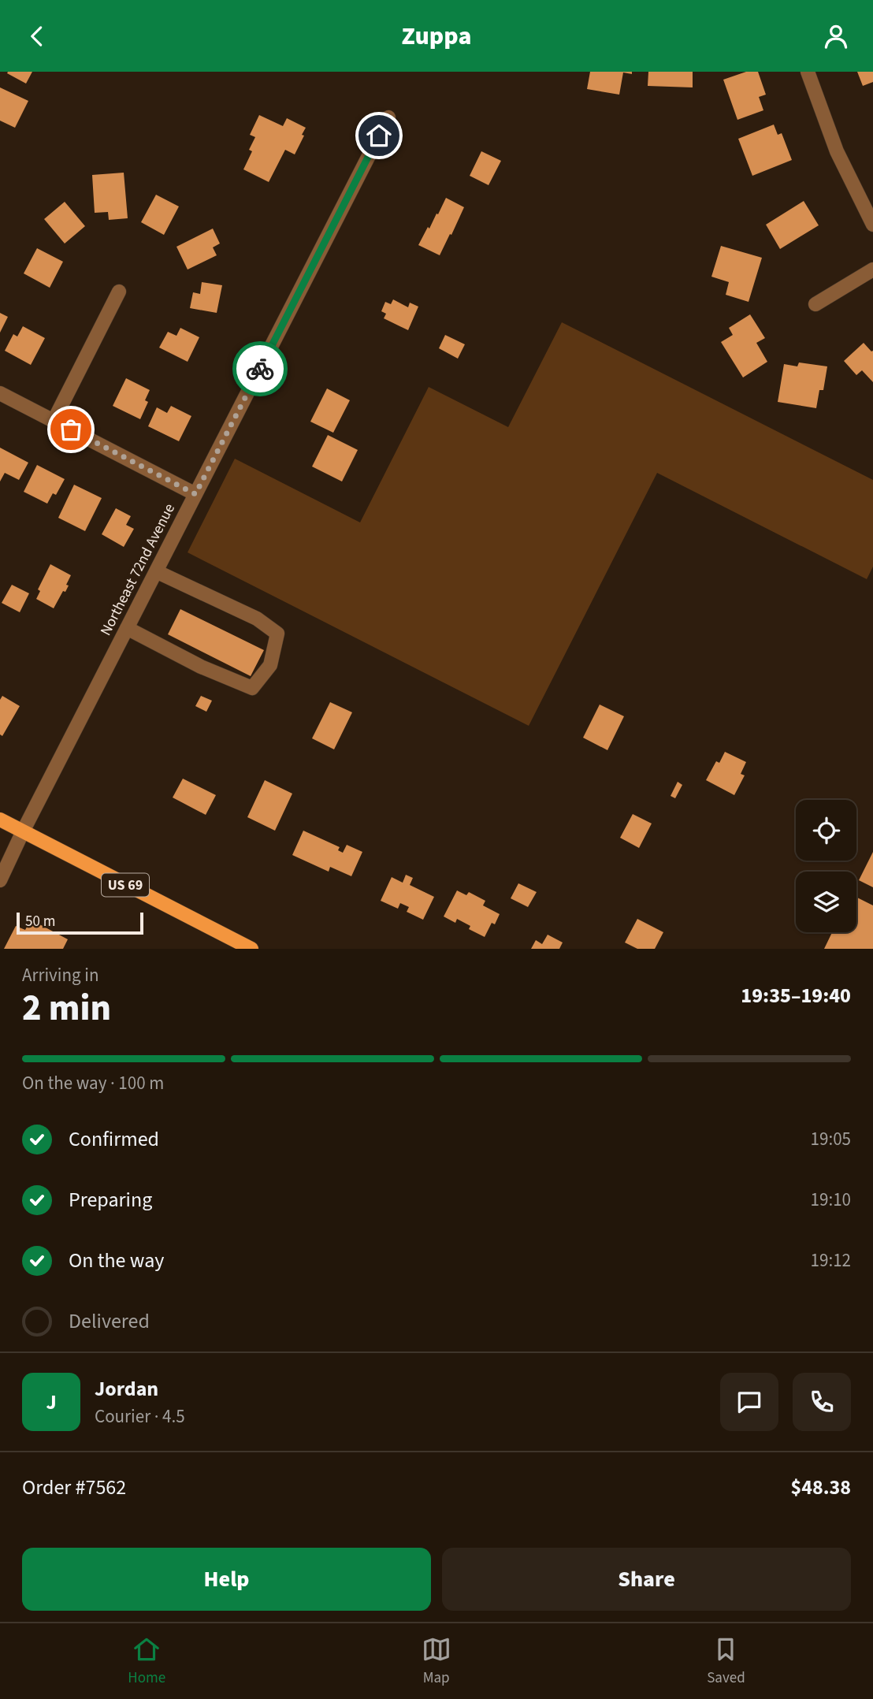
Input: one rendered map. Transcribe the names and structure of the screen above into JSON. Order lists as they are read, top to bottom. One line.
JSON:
{"streets":{"main road":["US 69"],"street":["Northeast 72nd Avenue"]},"crossings":[["Northeast 72nd Avenue","US 69"]],"scale_bar":"50 m","page":{"header":"Zuppa","scale":"50 m","heading":["2 min","Arriving in","19:35–19:40"],"panel":["Jordan","Courier · 4.5","Order #7562","$48.38"],"bar":"On the way · 100 m","list":[["Confirmed","19:05"],["Preparing","19:10"],["On the way","19:12"],"Delivered"],"round":"J","buttons":["Help","Share"],"tabs":["Home","Map","Saved"]}}
